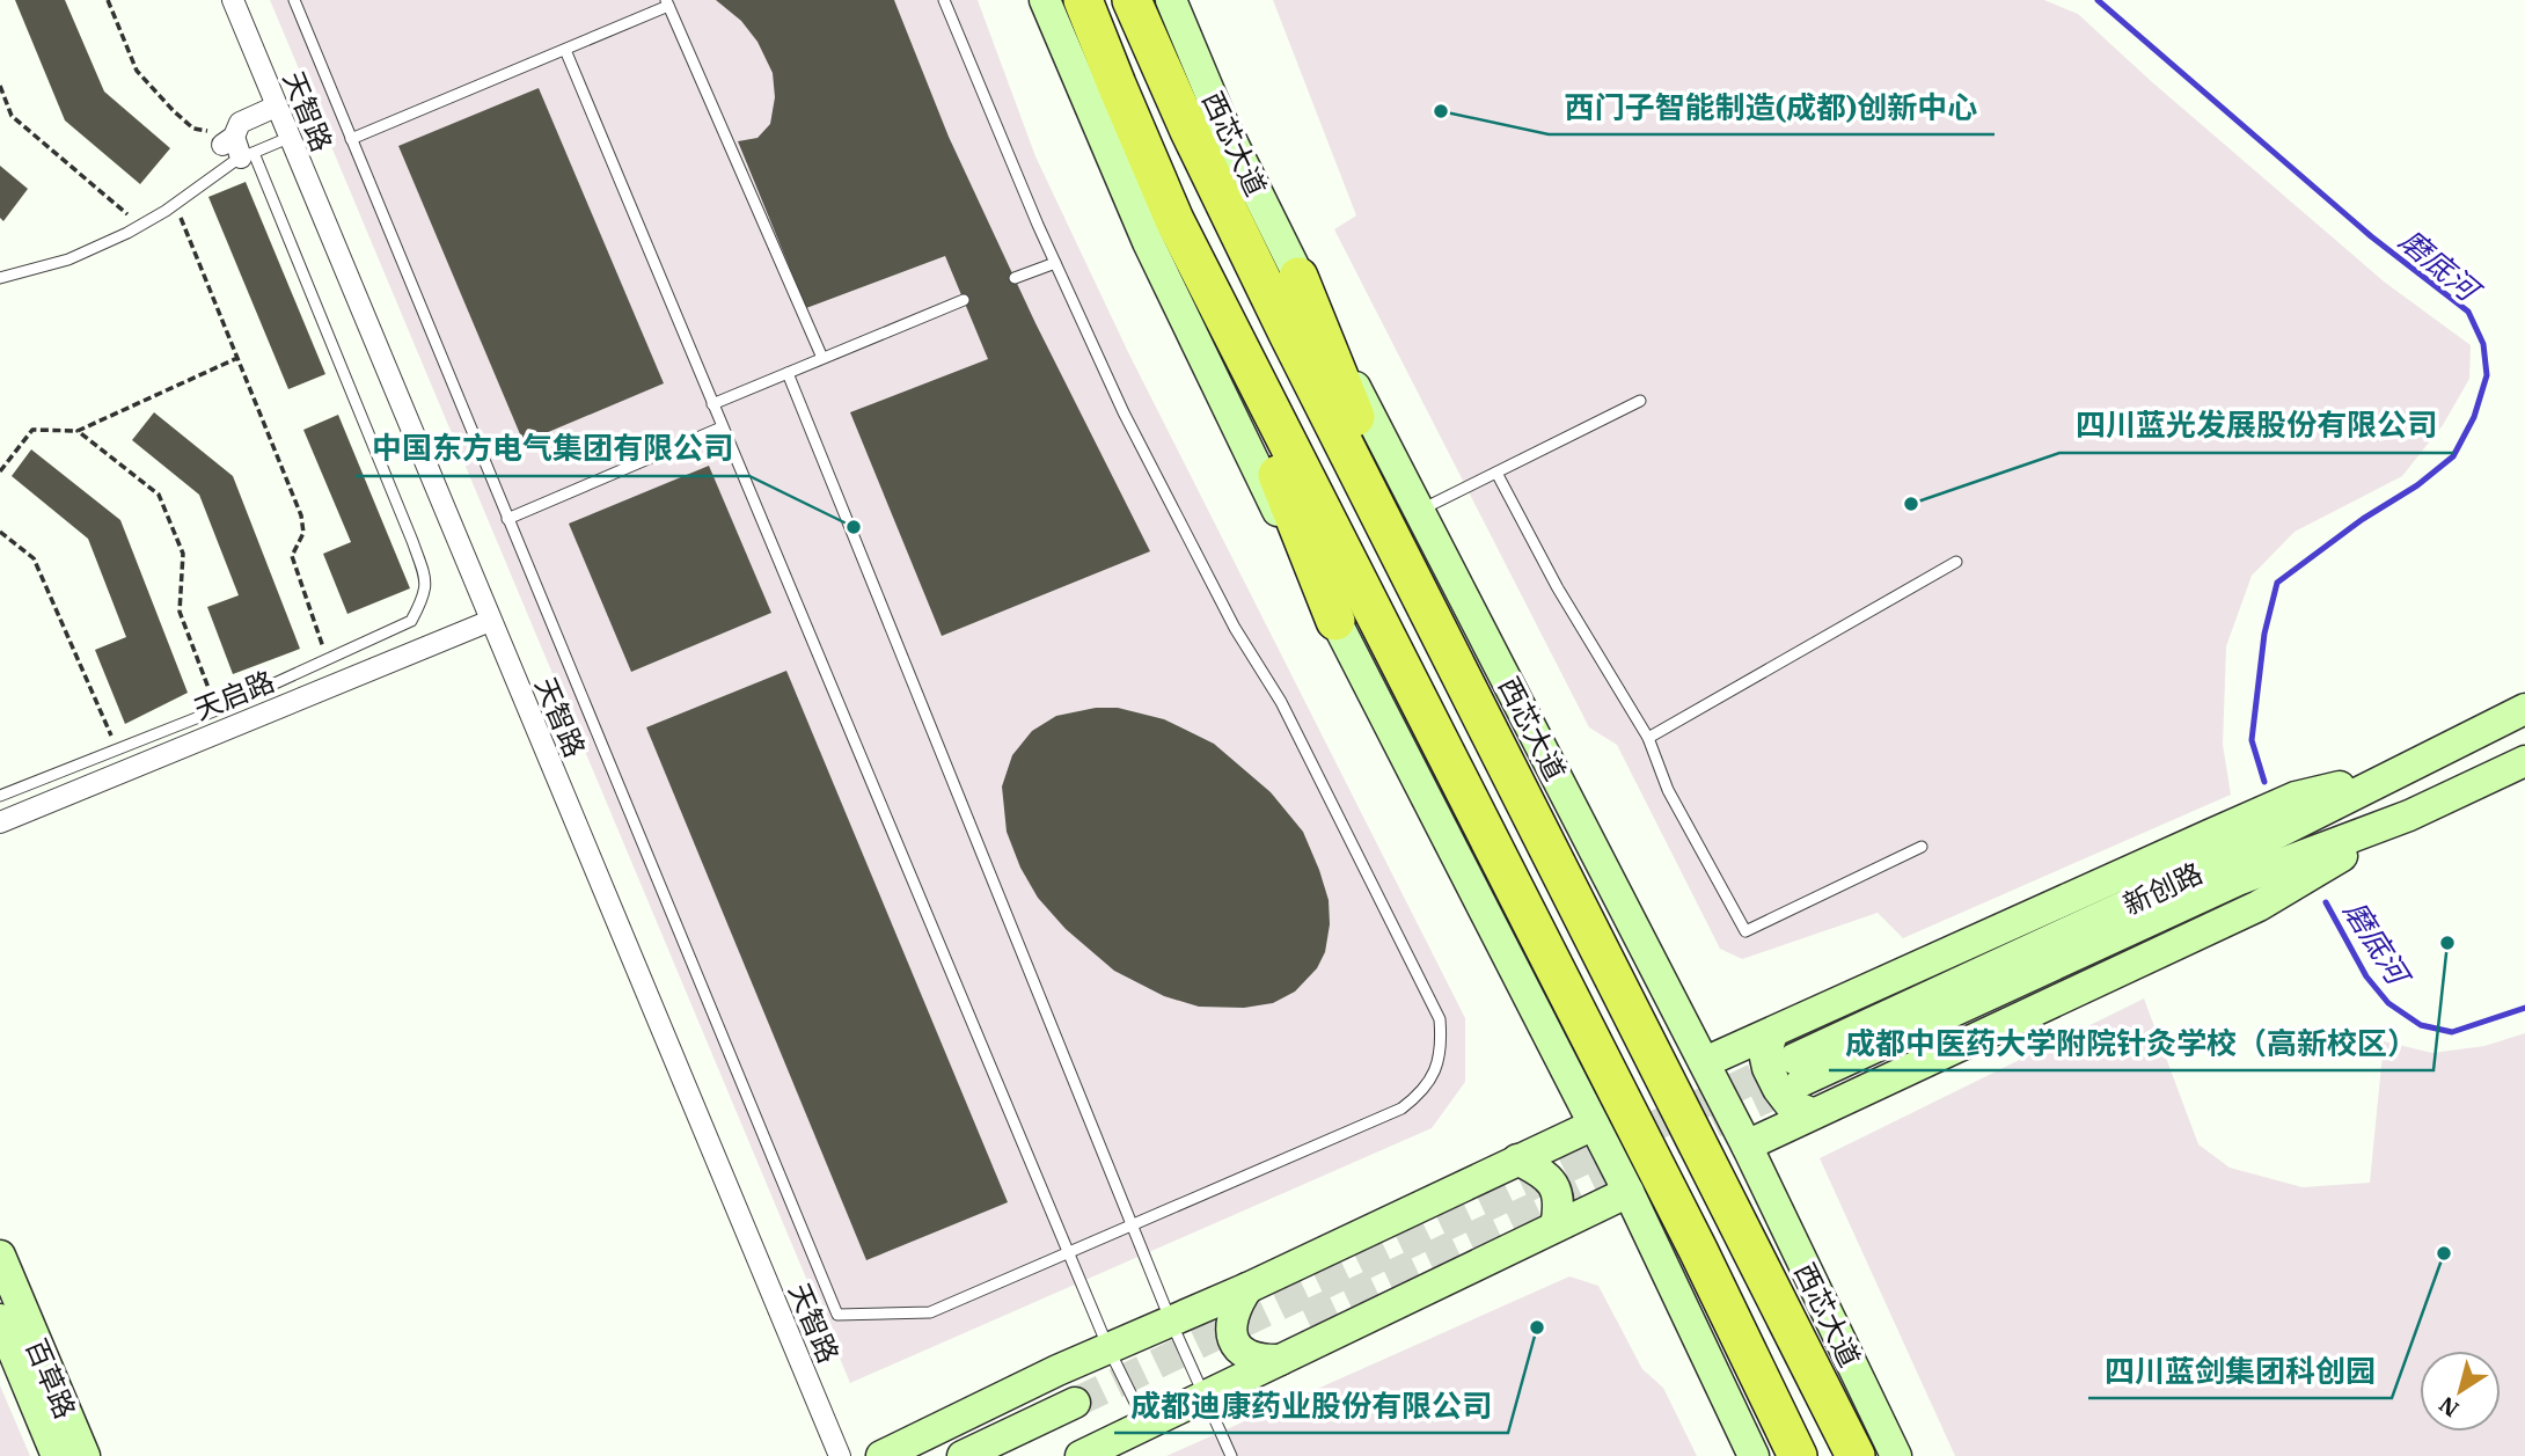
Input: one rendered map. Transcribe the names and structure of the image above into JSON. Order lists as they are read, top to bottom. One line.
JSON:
{"streets":{"highway":["西芯大道"],"main road":["新创路","百草路"],"street":["天智路","天启路"]},"crossings":[["天智路","天启路"]],"water":["磨底河"],"places":["西门子智能制造(成都)创新中心","四川蓝光发展股份有限公司","中国东方电气集团有限公司","成都中医药大学附院针灸学校（高新校区）","四川蓝剑集团科创园","成都迪康药业股份有限公司"],"north":"bottom left"}
